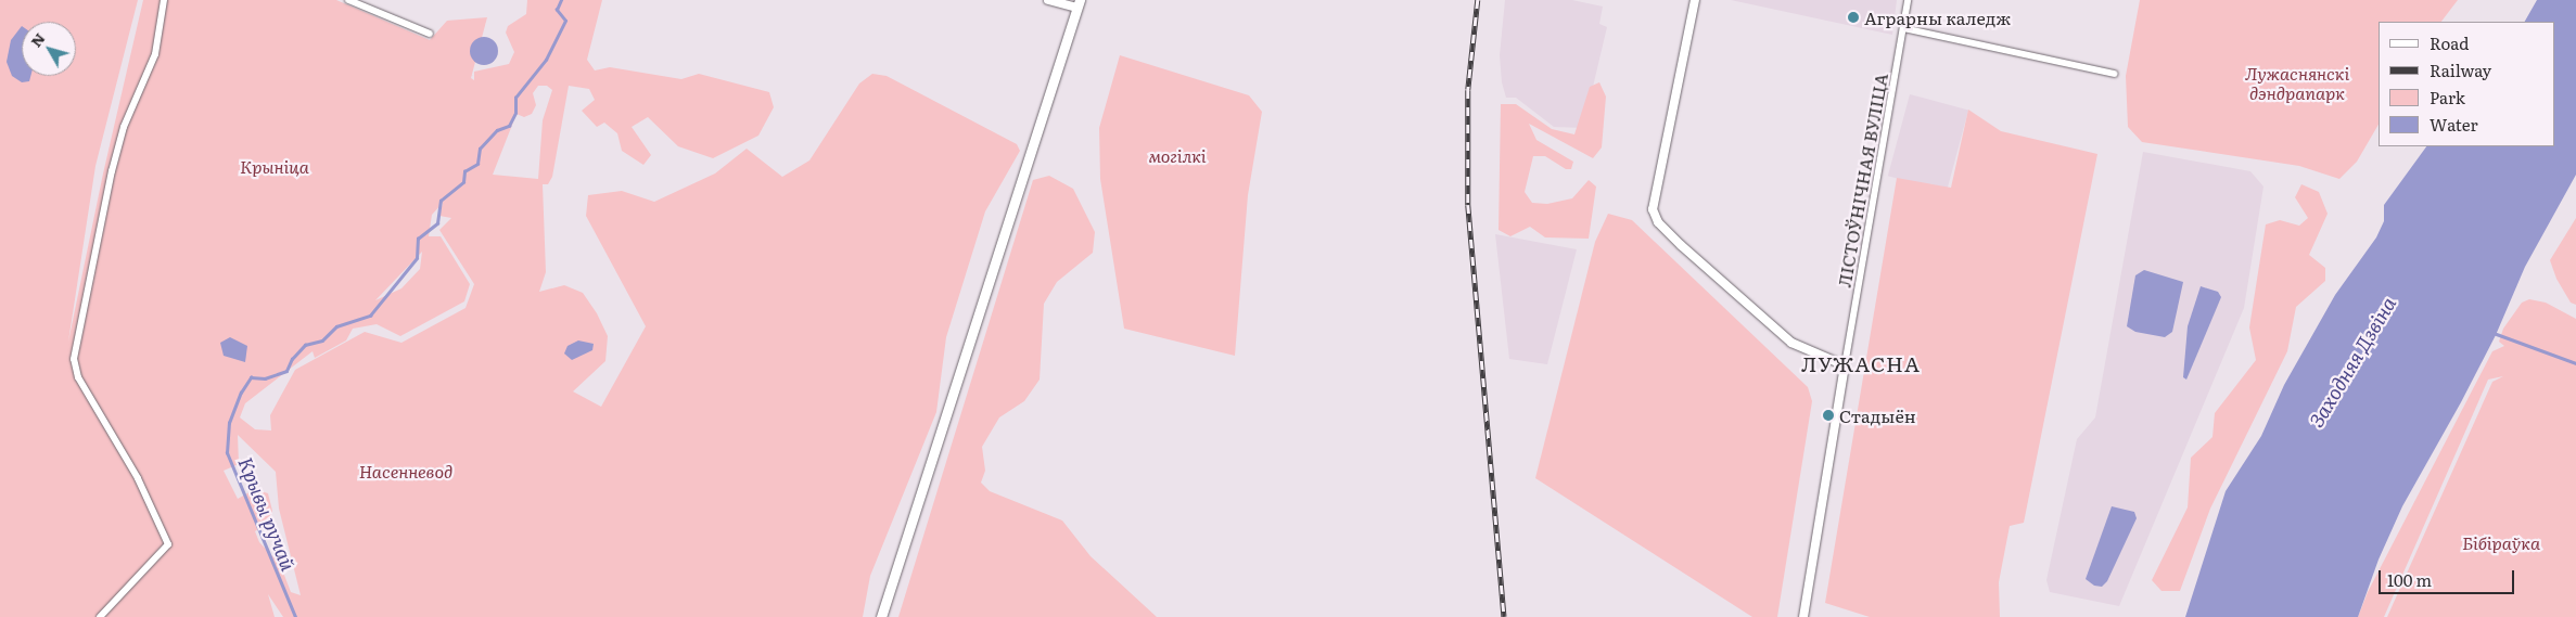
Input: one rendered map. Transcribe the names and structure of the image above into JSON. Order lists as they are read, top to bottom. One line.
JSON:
{"streets":{"street":["ЛІСТОЎНІЧНАЯ ВУЛІЦА"]},"districts":["ЛУЖАСНА"],"water":["Заходняя Дзвіна","Крывы ручай"],"parks":["Лужаснянскі дэндрапарк","могілкі","Крыніца","Насенневод","Бібіраўка"],"places":["Аграрны каледж","Стадыён"],"legend":["Road","Railway","Park","Water"],"scale_bar":"100 m","north":"top left"}
